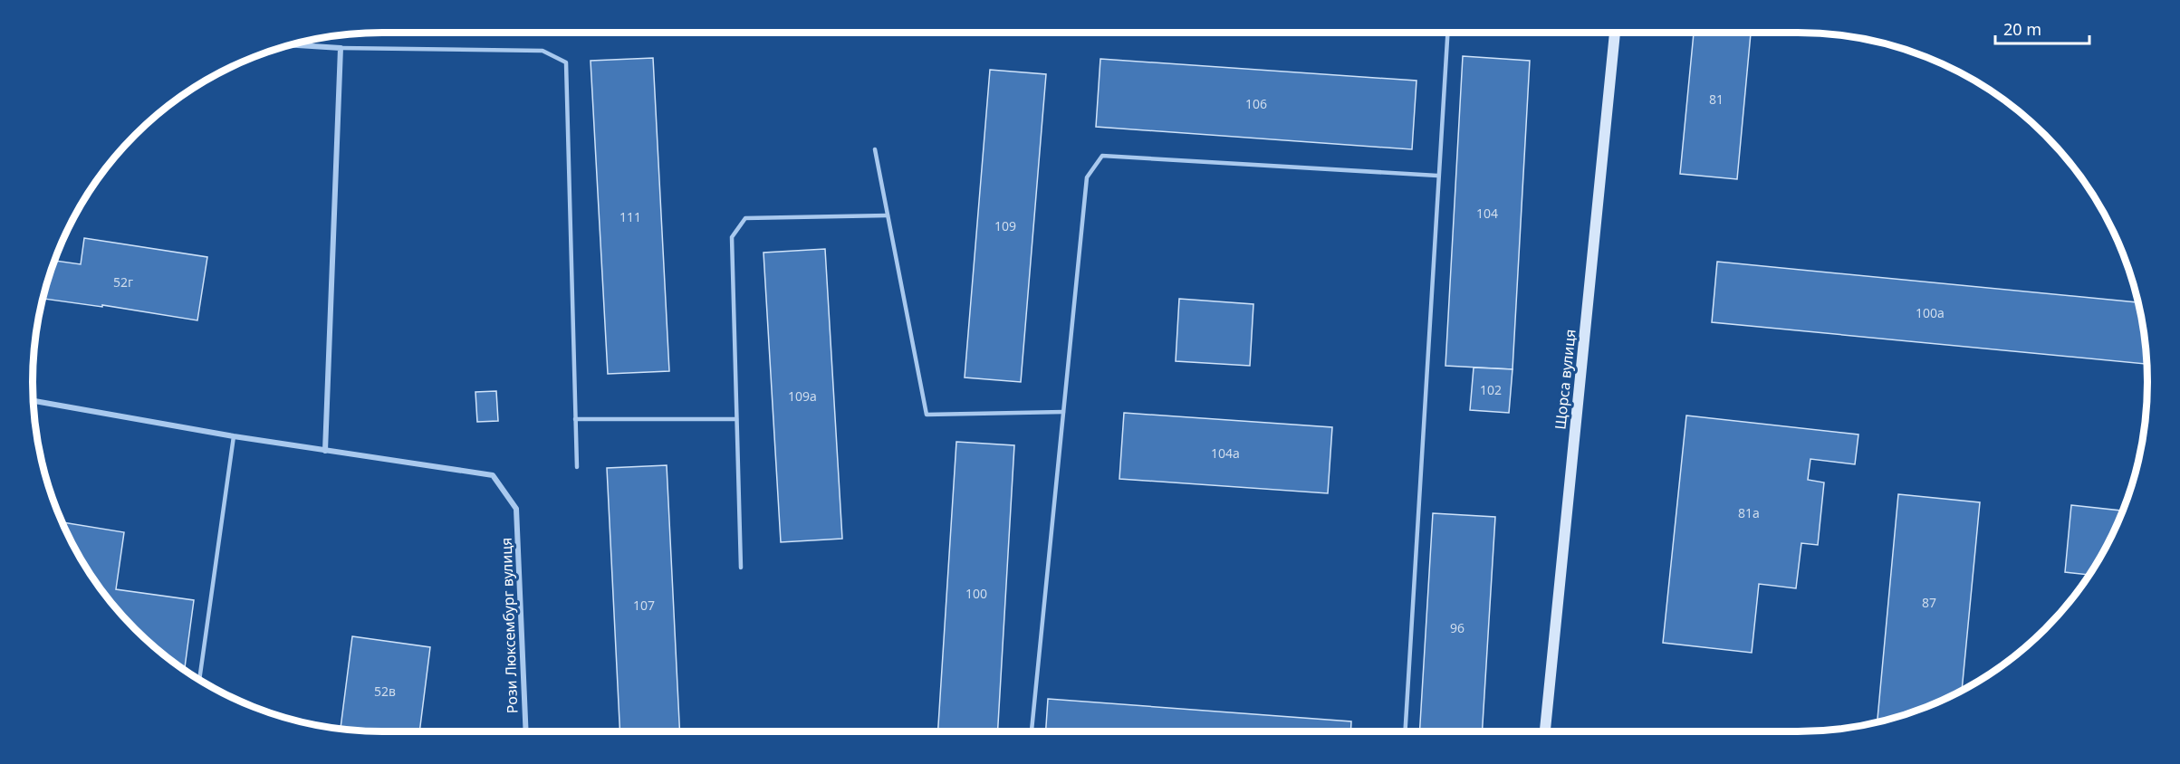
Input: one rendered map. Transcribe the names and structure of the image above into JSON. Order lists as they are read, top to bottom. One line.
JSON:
{"streets":{"street":["Щорса вулиця","Рози Люксембург вулиця"]},"house_numbers":["81","106","104","111","109","52г","100а","102","109а","104а","81а","100","87","107","96","52в"],"scale_bar":"20 m"}
